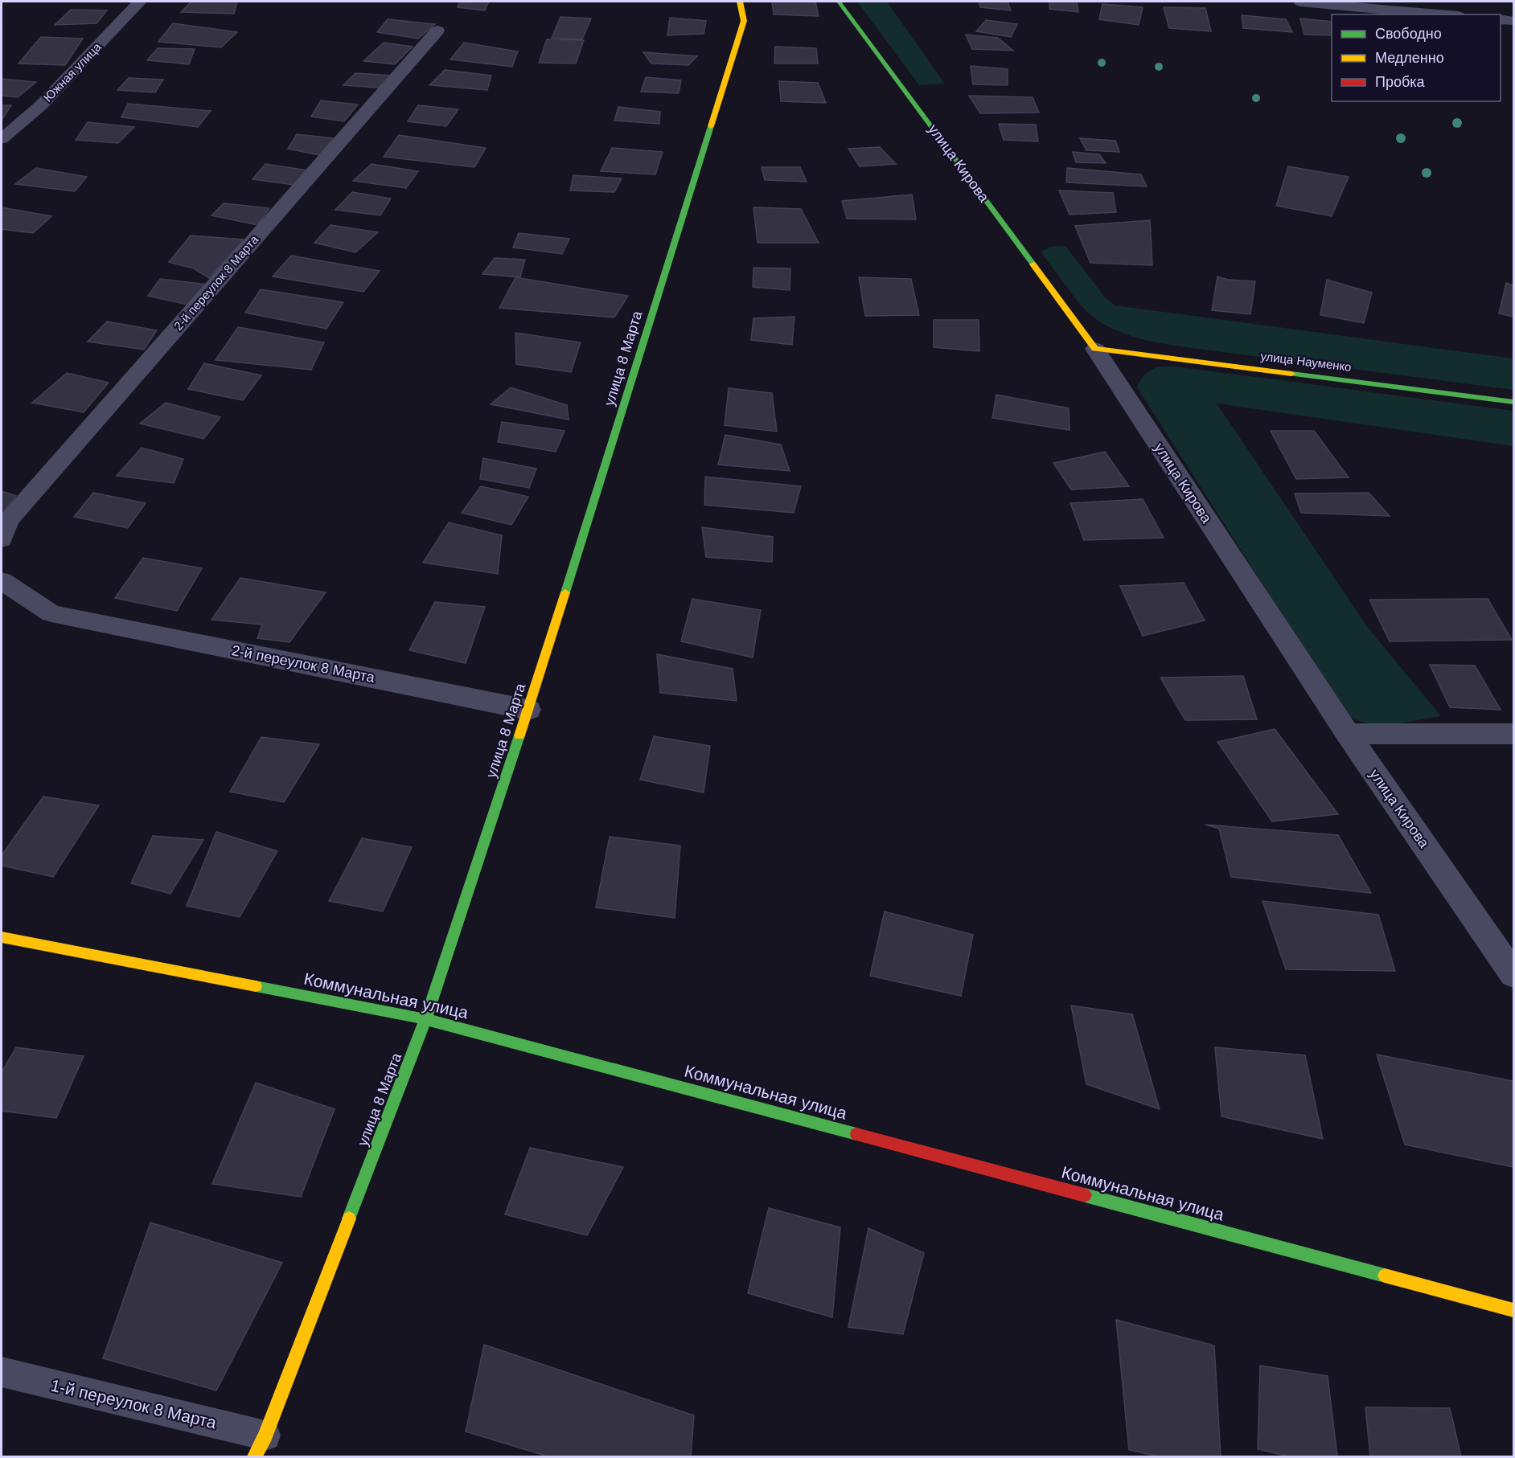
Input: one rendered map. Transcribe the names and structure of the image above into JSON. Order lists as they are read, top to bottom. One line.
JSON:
{"streets":{"street":["Южная улица","улица Кирова","2-й переулок 8 Марта","улица 8 Марта","улица Науменко","Коммунальная улица"],"lane":["1-й переулок 8 Марта"]},"crossings":[["улица Кирова","улица Науменко"],["2-й переулок 8 Марта","улица 8 Марта"],["улица 8 Марта","Коммунальная улица"],["улица 8 Марта","1-й переулок 8 Марта"]],"legend":["Свободно","Медленно","Пробка"]}
